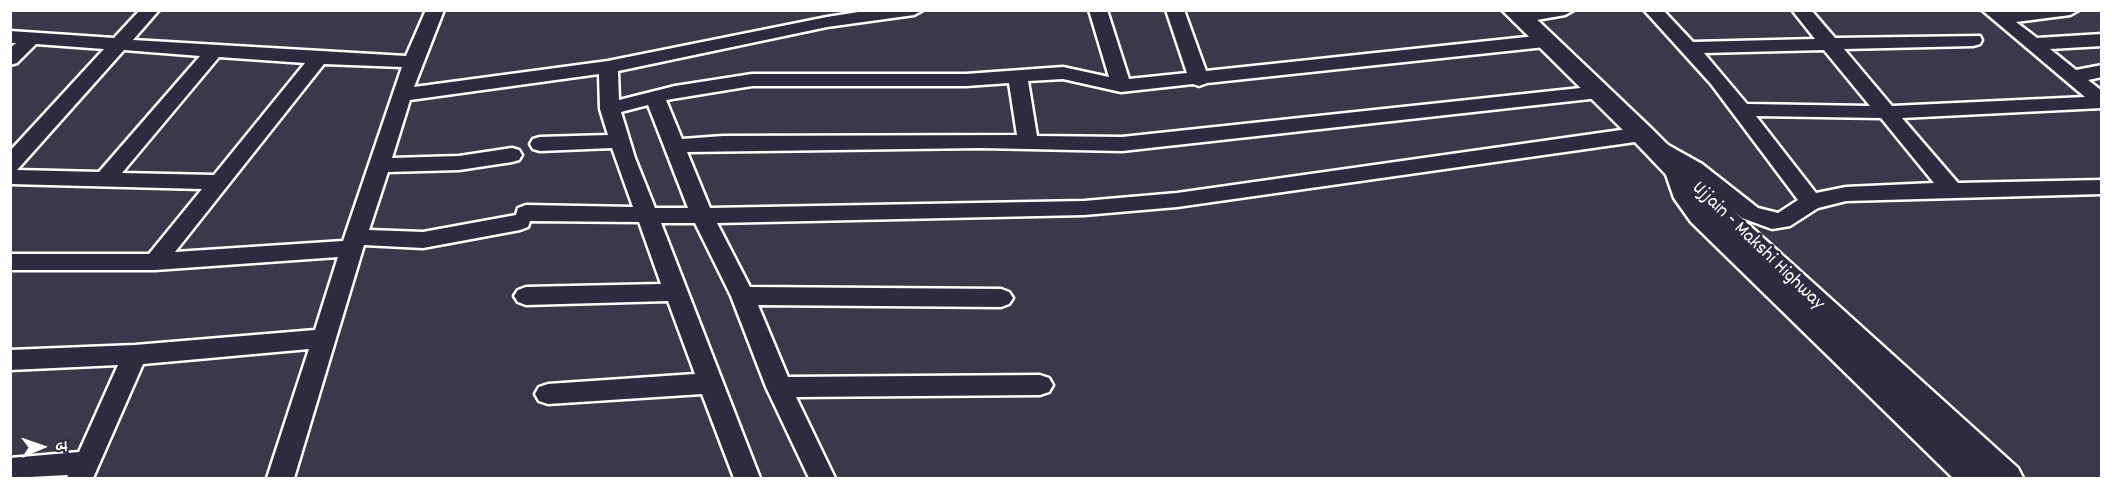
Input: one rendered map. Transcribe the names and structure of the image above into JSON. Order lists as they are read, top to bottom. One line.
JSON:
{"streets":{"main road":["Ujjain - Makshi Highway"]},"north":"right"}
